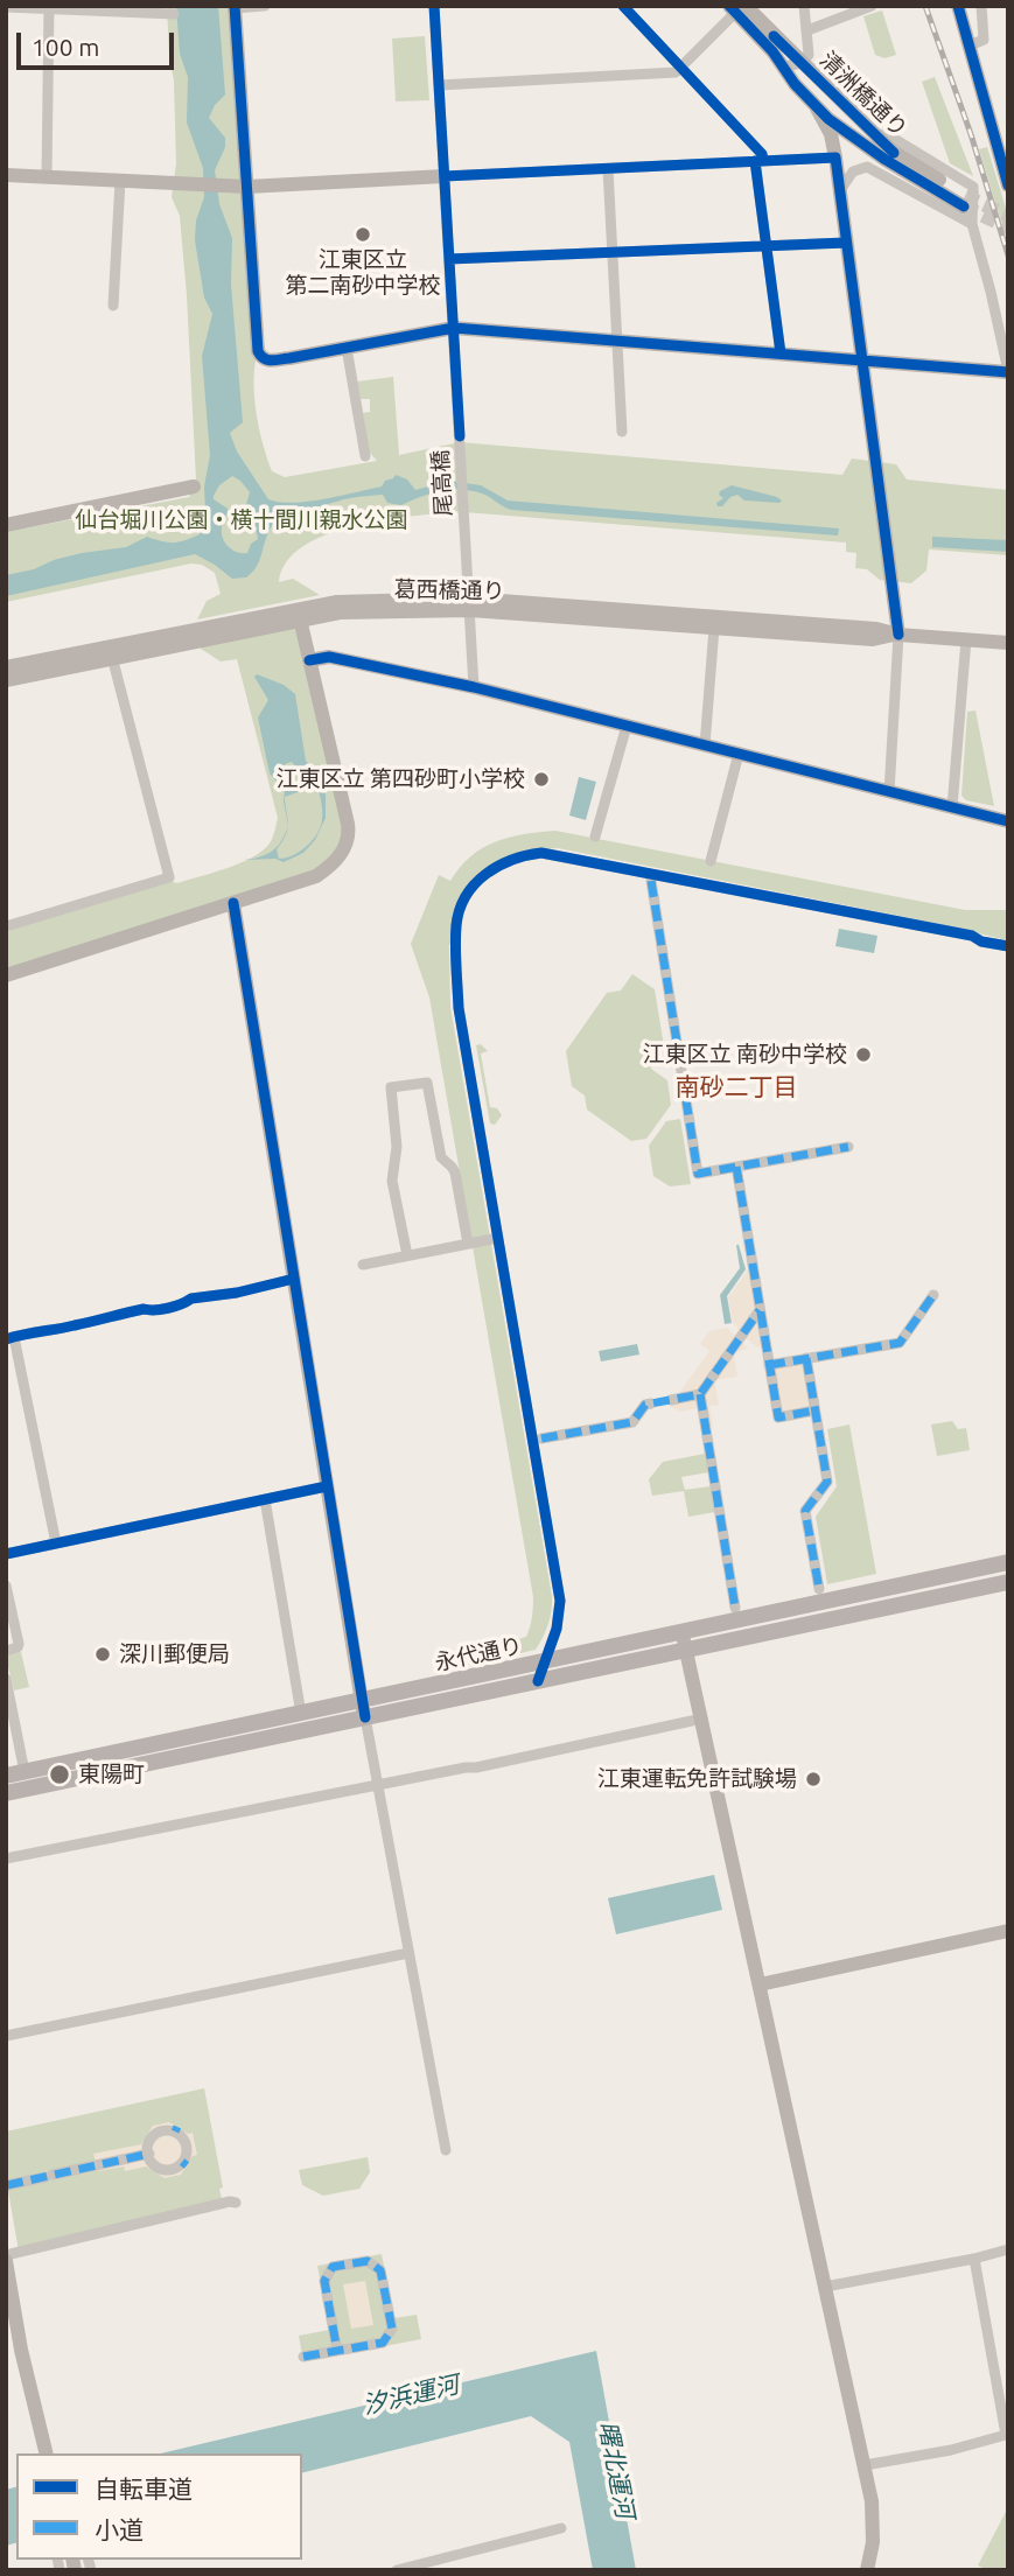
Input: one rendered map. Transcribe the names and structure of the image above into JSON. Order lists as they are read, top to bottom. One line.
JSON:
{"streets":{"main road":["永代通り"],"street":["清洲橋通り","尾高橋","葛西橋通り"]},"crossings":[["尾高橋","葛西橋通り"]],"districts":["南砂二丁目"],"water":["汐浜運河","曙北運河"],"parks":["仙台堀川公園・横十間川親水公園"],"places":["江東区立 第二南砂中学校","江東区立 第四砂町小学校","江東区立 南砂中学校","深川郵便局","東陽町","江東運転免許試験場"],"legend":["自転車道","小道"],"scale_bar":"100 m"}
